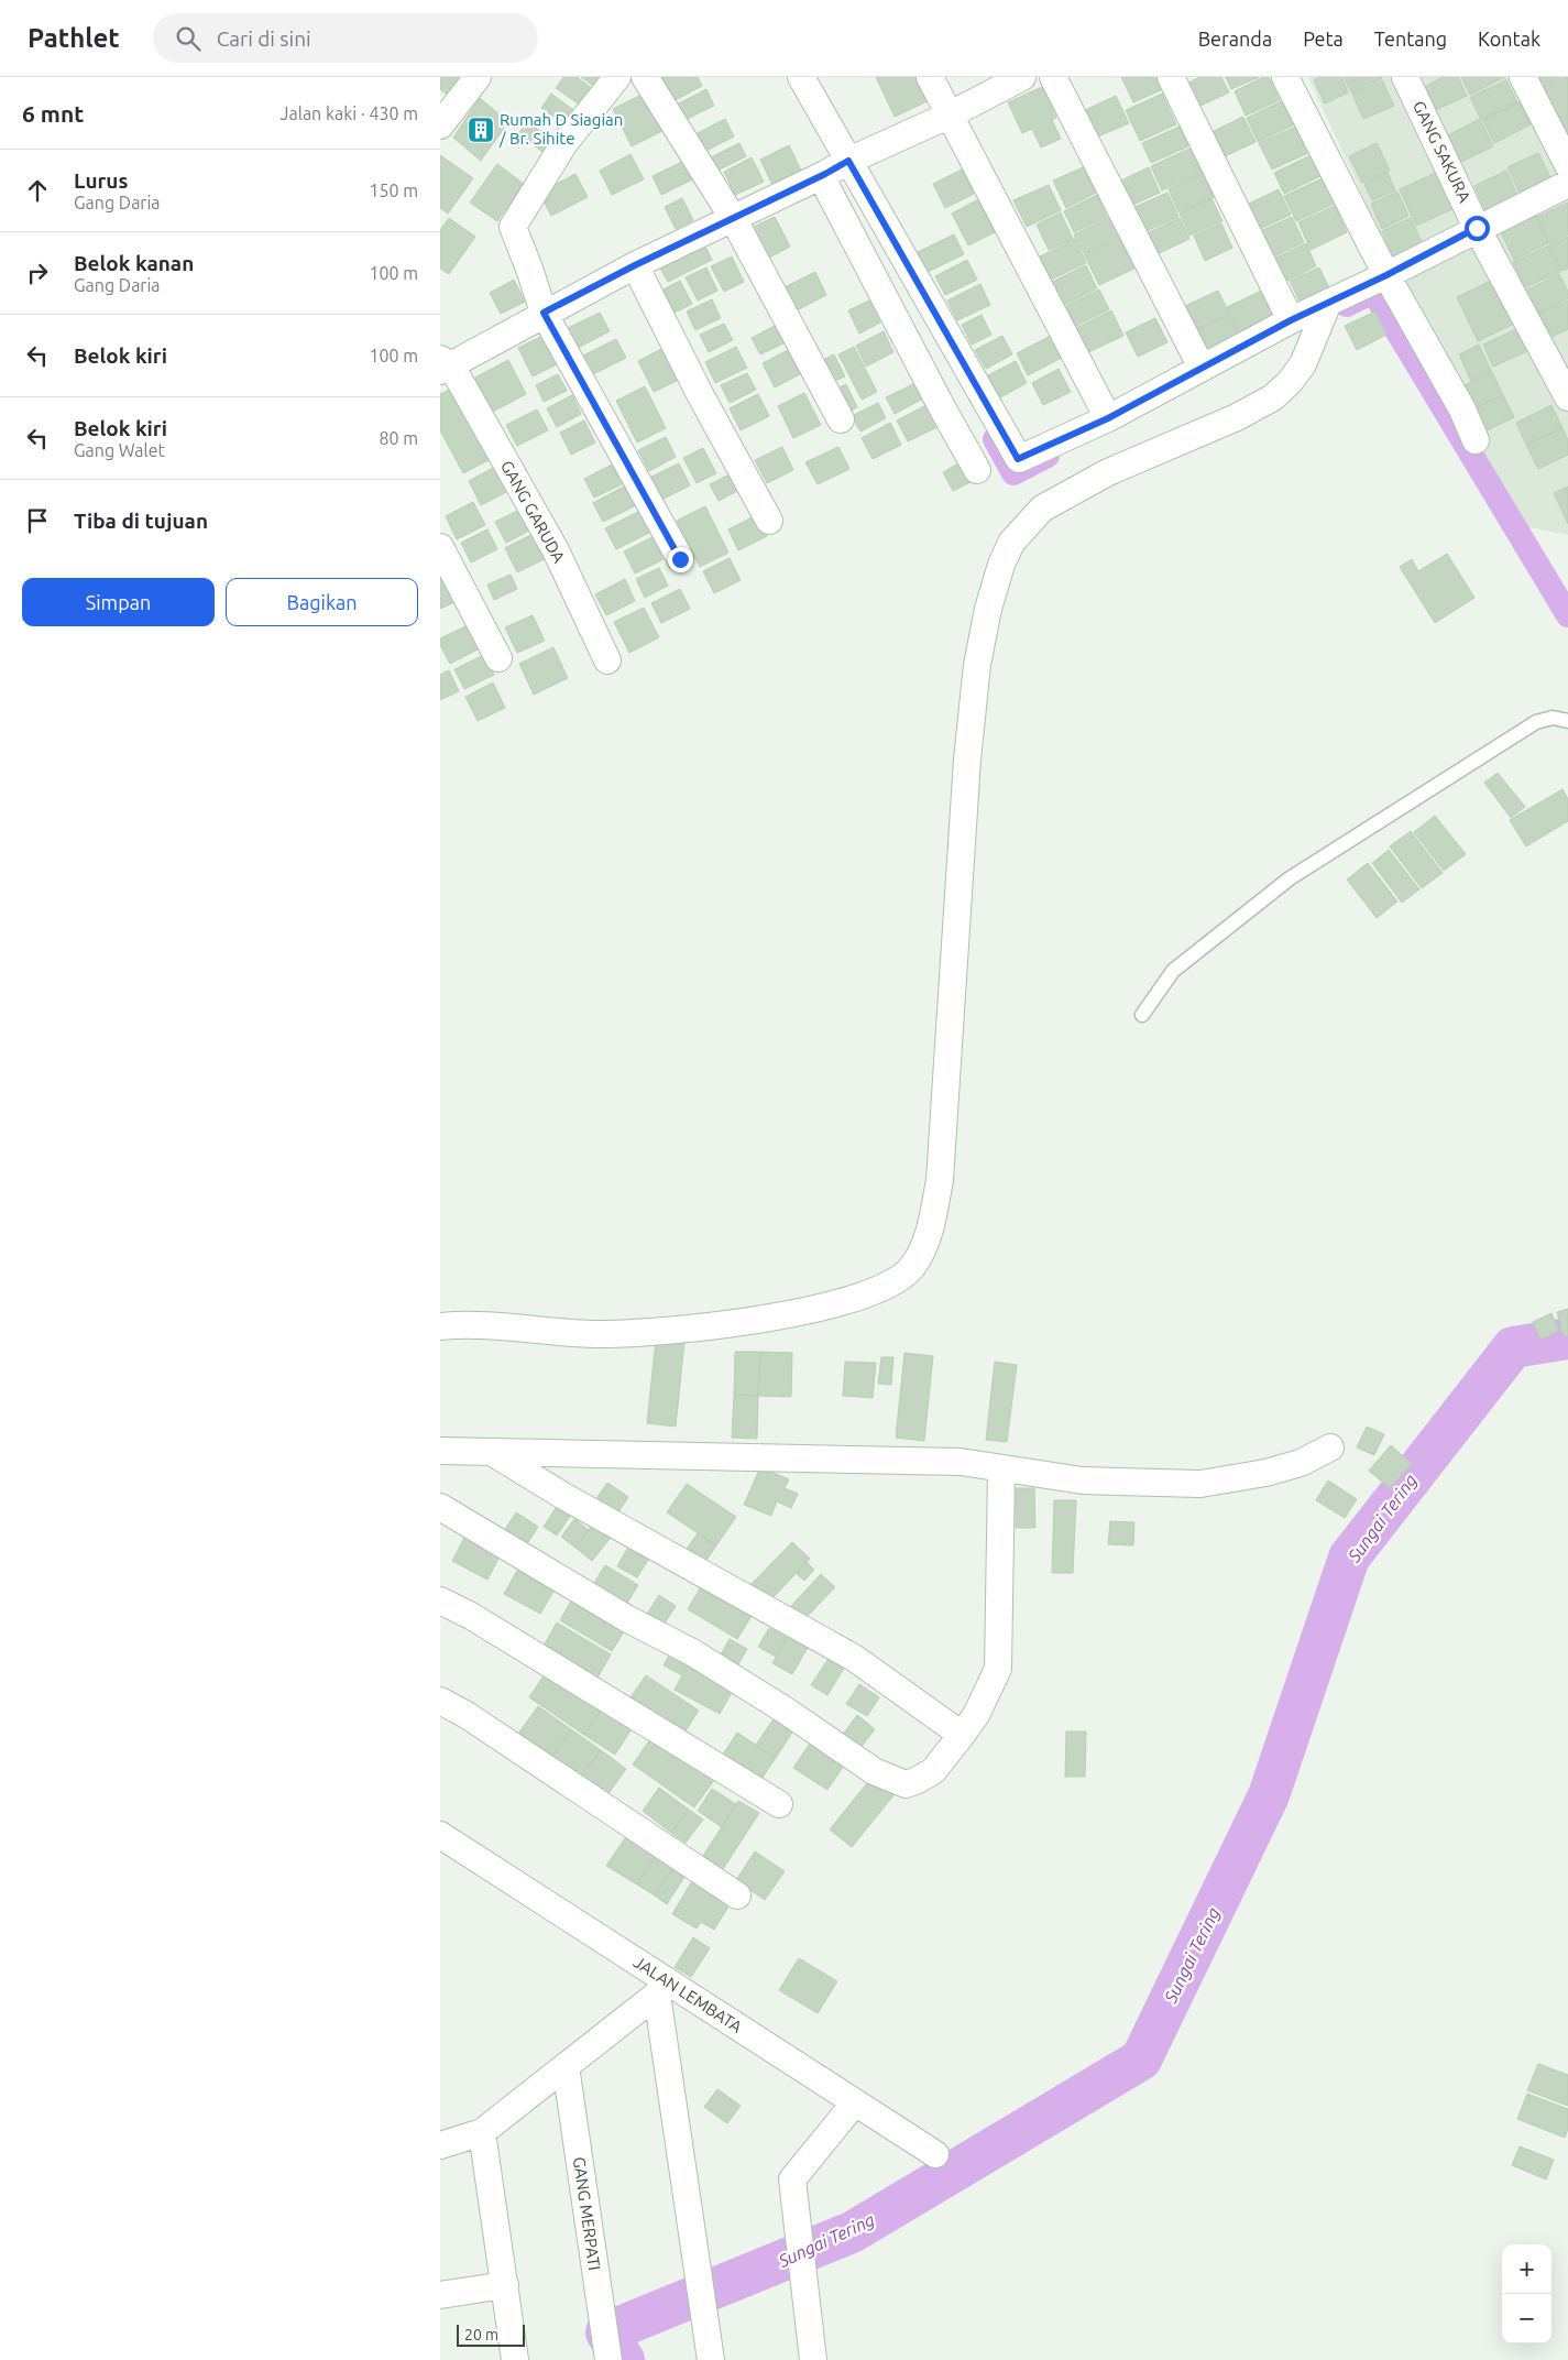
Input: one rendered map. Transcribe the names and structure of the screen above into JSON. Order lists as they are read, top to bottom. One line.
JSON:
{"streets":{"street":["GANG SAKURA","GANG GARUDA","JALAN LEMBATA","GANG MERPATI"]},"water":["Sungai Tering"],"places":{"building":["Rumah D Siagian / Br. Sihite"]},"scale_bar":"20 m","page":{"header":"Pathlet","search":"Cari di sini","nav":["Beranda","Peta","Tentang","Kontak"],"heading":["6 mnt","Jalan kaki · 430 m"],"list":[["Lurus","Gang Daria","150 m"],["Belok kanan","Gang Daria","100 m"],["Belok kiri","100 m"],["Belok kiri","Gang Walet","80 m"],"Tiba di tujuan"],"buttons":["Simpan","Bagikan"],"map_buttons":["+","−"],"scale":"20 m"}}
